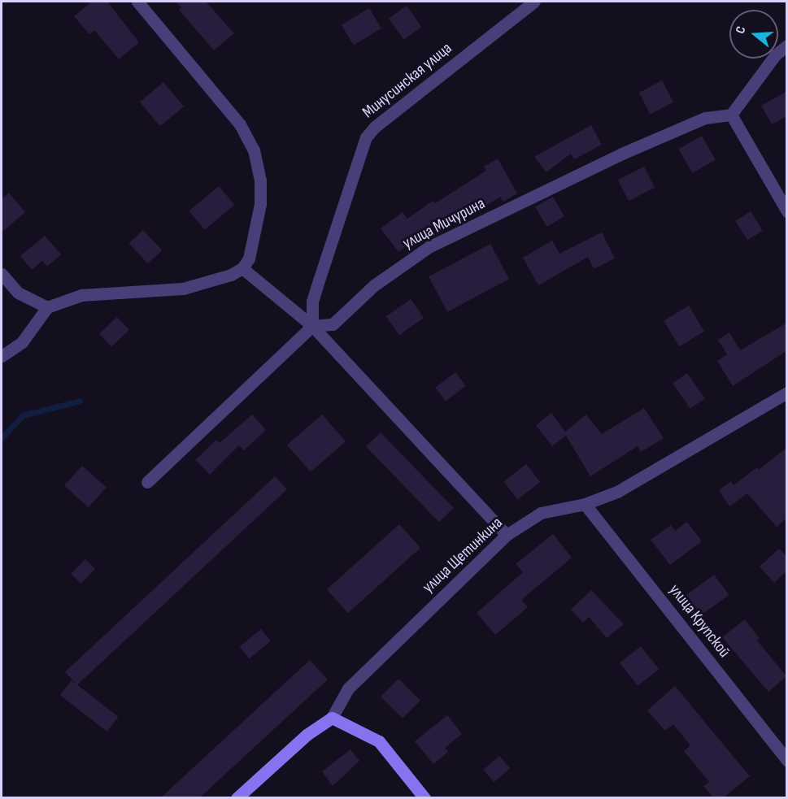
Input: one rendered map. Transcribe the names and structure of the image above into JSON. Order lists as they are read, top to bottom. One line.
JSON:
{"streets":{"main road":["улица Щетинкина"],"street":["Минусинская улица","улица Мичурина","улица Крупской"]},"crossings":[["Минусинская улица","улица Мичурина"],["улица Щетинкина","улица Крупской"]],"north":"left"}
